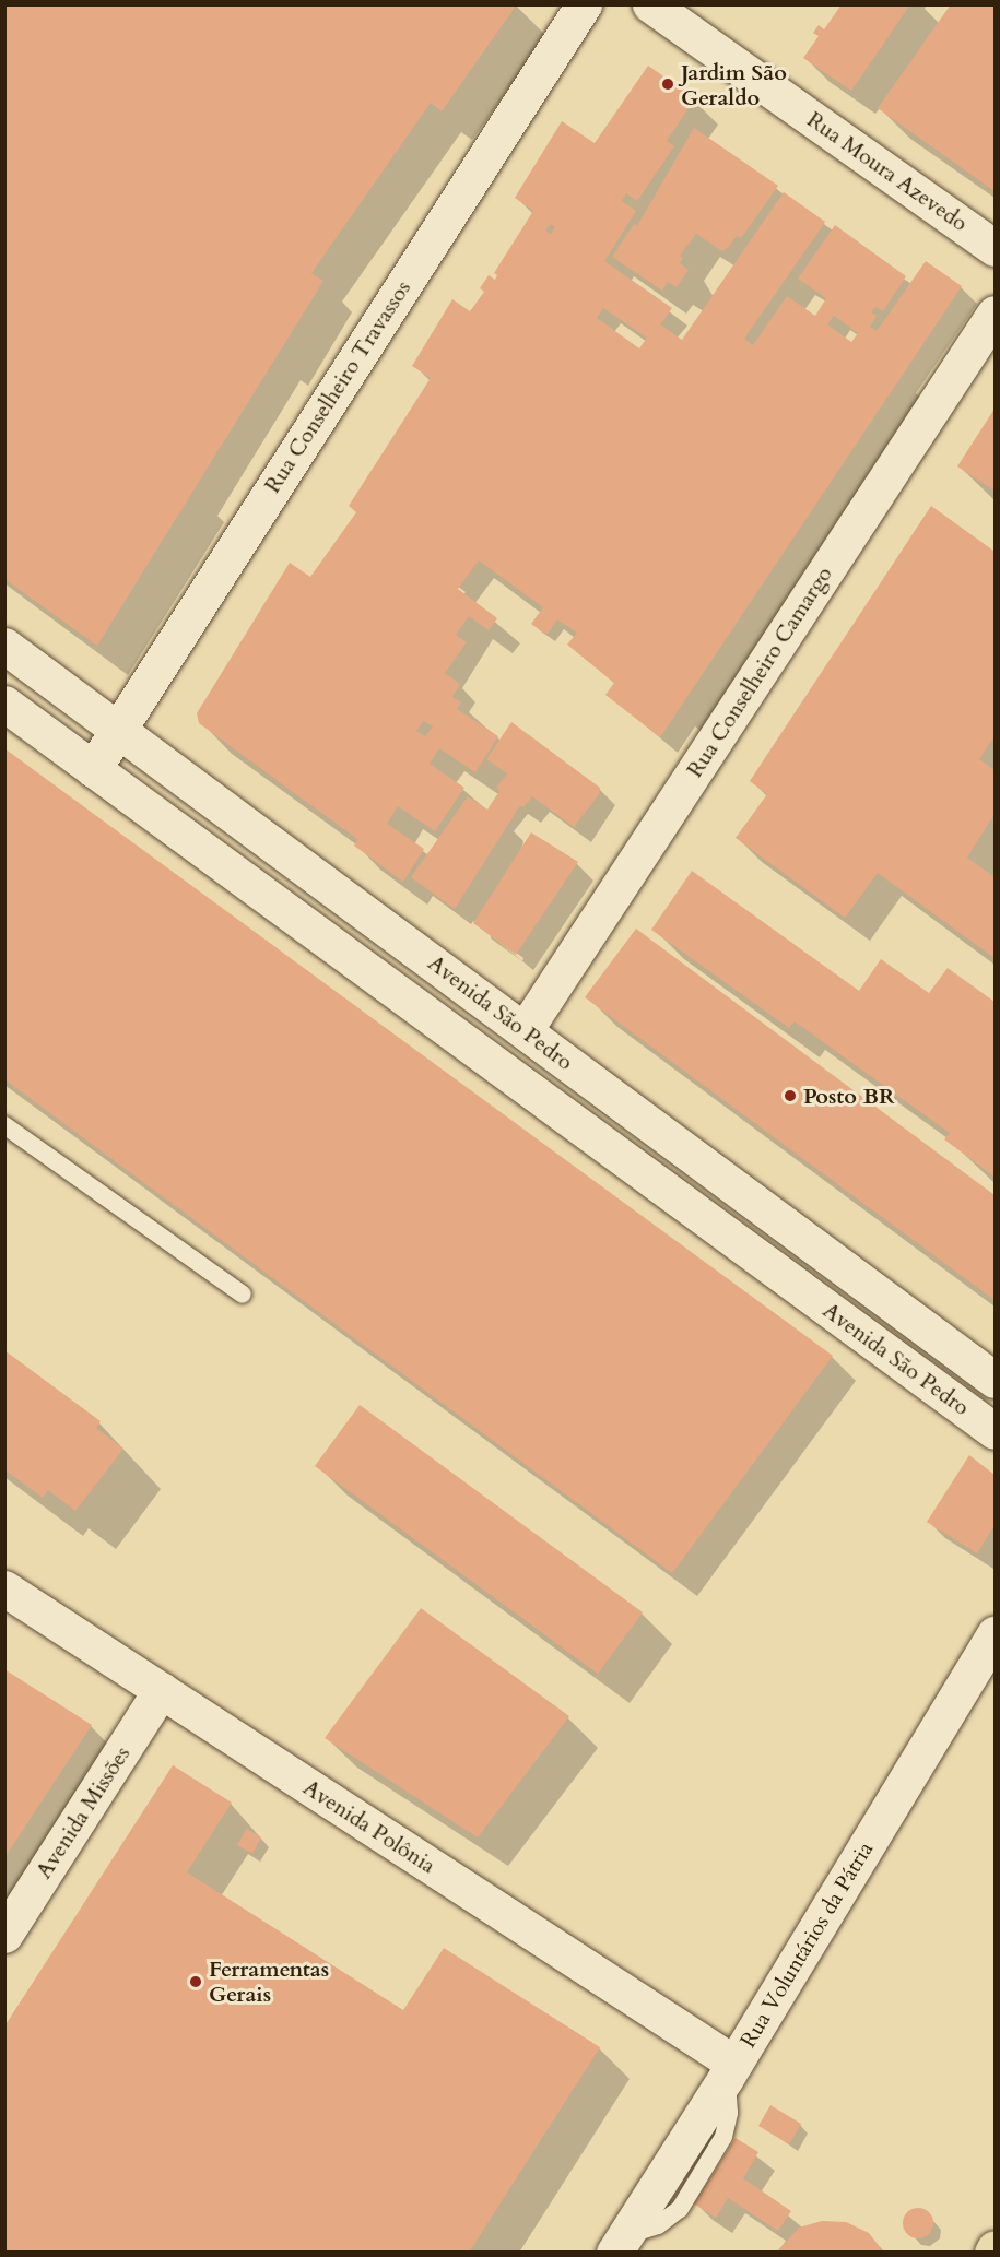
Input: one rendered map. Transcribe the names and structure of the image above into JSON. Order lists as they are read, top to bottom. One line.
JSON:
{"streets":{"street":["Rua Moura Azevedo","Rua Conselheiro Travassos","Rua Conselheiro Camargo","Avenida São Pedro","Avenida Missões","Avenida Polônia","Rua Voluntários da Pátria"]},"crossings":[["Rua Conselheiro Travassos","Avenida São Pedro"],["Rua Conselheiro Camargo","Avenida São Pedro"],["Avenida Missões","Avenida Polônia"],["Avenida Polônia","Rua Voluntários da Pátria"]],"places":["Jardim São Geraldo","Posto BR","Ferramentas Gerais"]}
